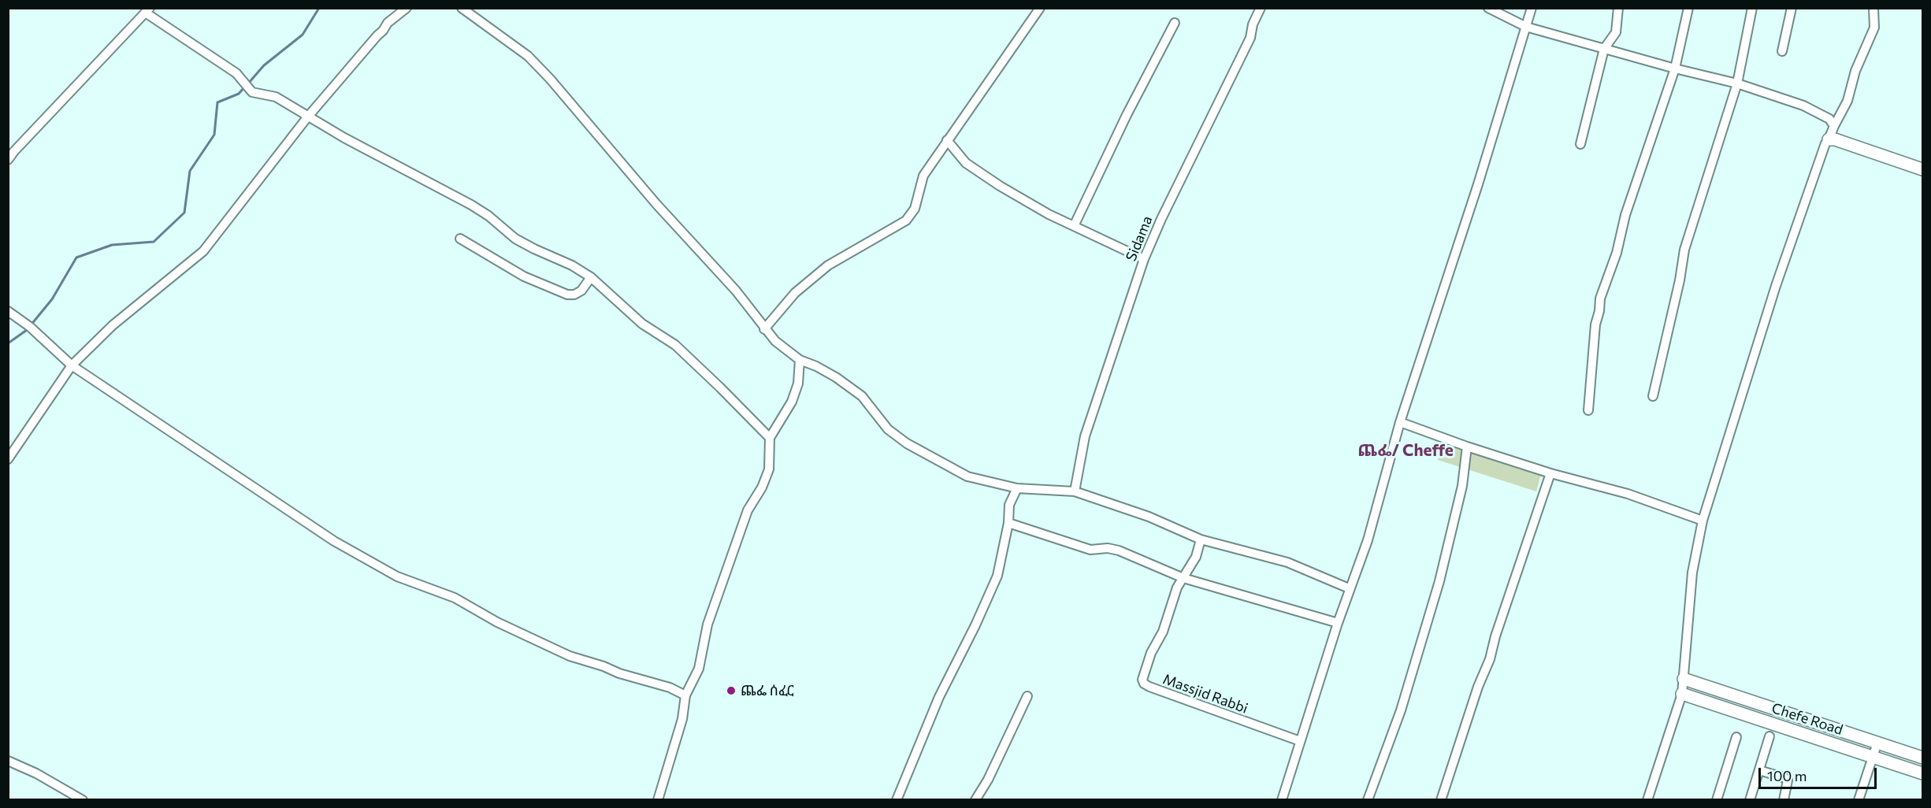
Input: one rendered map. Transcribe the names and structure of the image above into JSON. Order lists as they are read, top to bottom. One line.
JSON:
{"streets":{"street":["Sidama","Massjid Rabbi","Chefe Road"]},"districts":["ጨፌ/ Cheffe"],"places":["ጨፌ ሰፈር"],"scale_bar":"100 m"}
